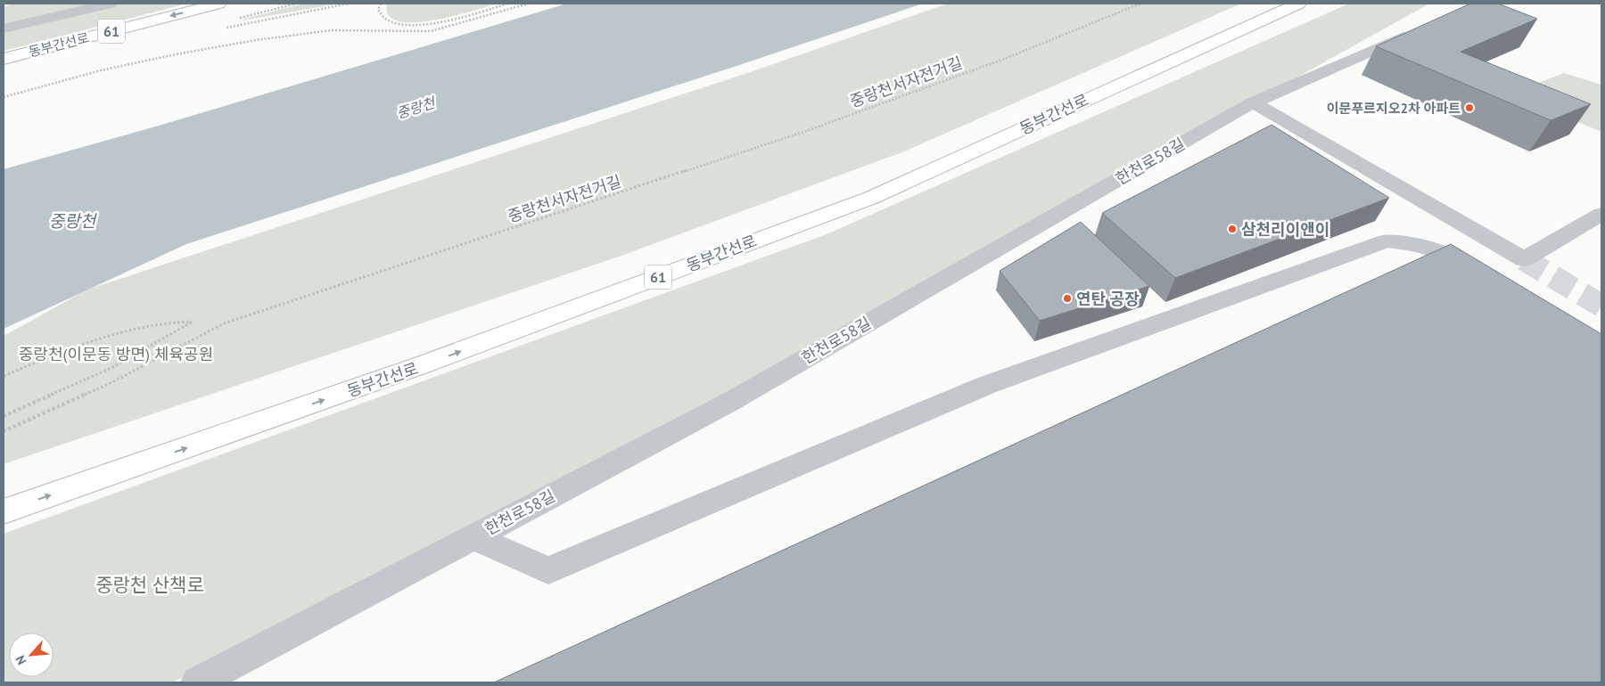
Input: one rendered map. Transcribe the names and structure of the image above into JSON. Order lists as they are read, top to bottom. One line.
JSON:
{"streets":{"highway":["61","동부간선로"],"street":["한천로58길"],"path":["중랑천서자전거길"]},"water":["중랑천"],"parks":["중랑천(이문동 방면) 체육공원","중랑천 산책로"],"places":["이문푸르지오2차 아파트","삼천리이앤이","연탄 공장"],"north":"bottom left"}
